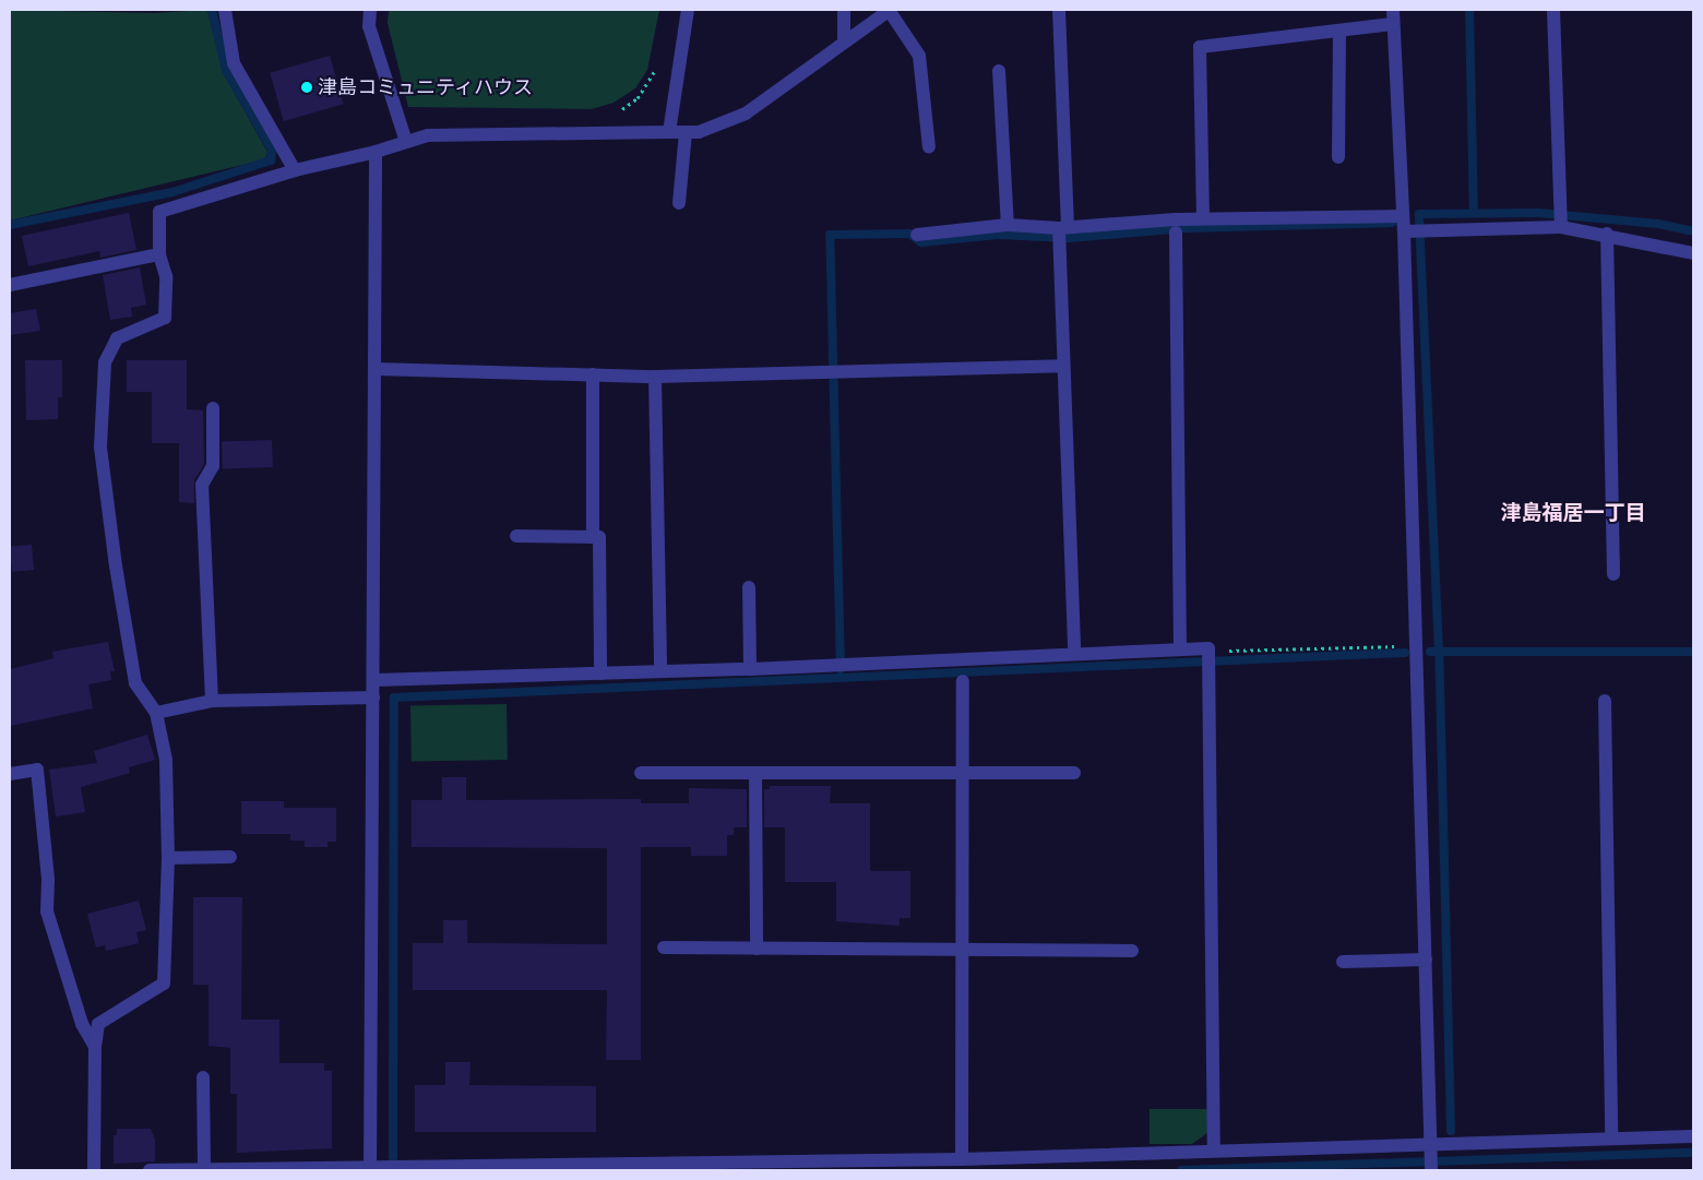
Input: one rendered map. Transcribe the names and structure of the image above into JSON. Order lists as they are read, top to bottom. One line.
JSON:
{"districts":["津島福居一丁目"],"places":["津島コミュニティハウス"]}
